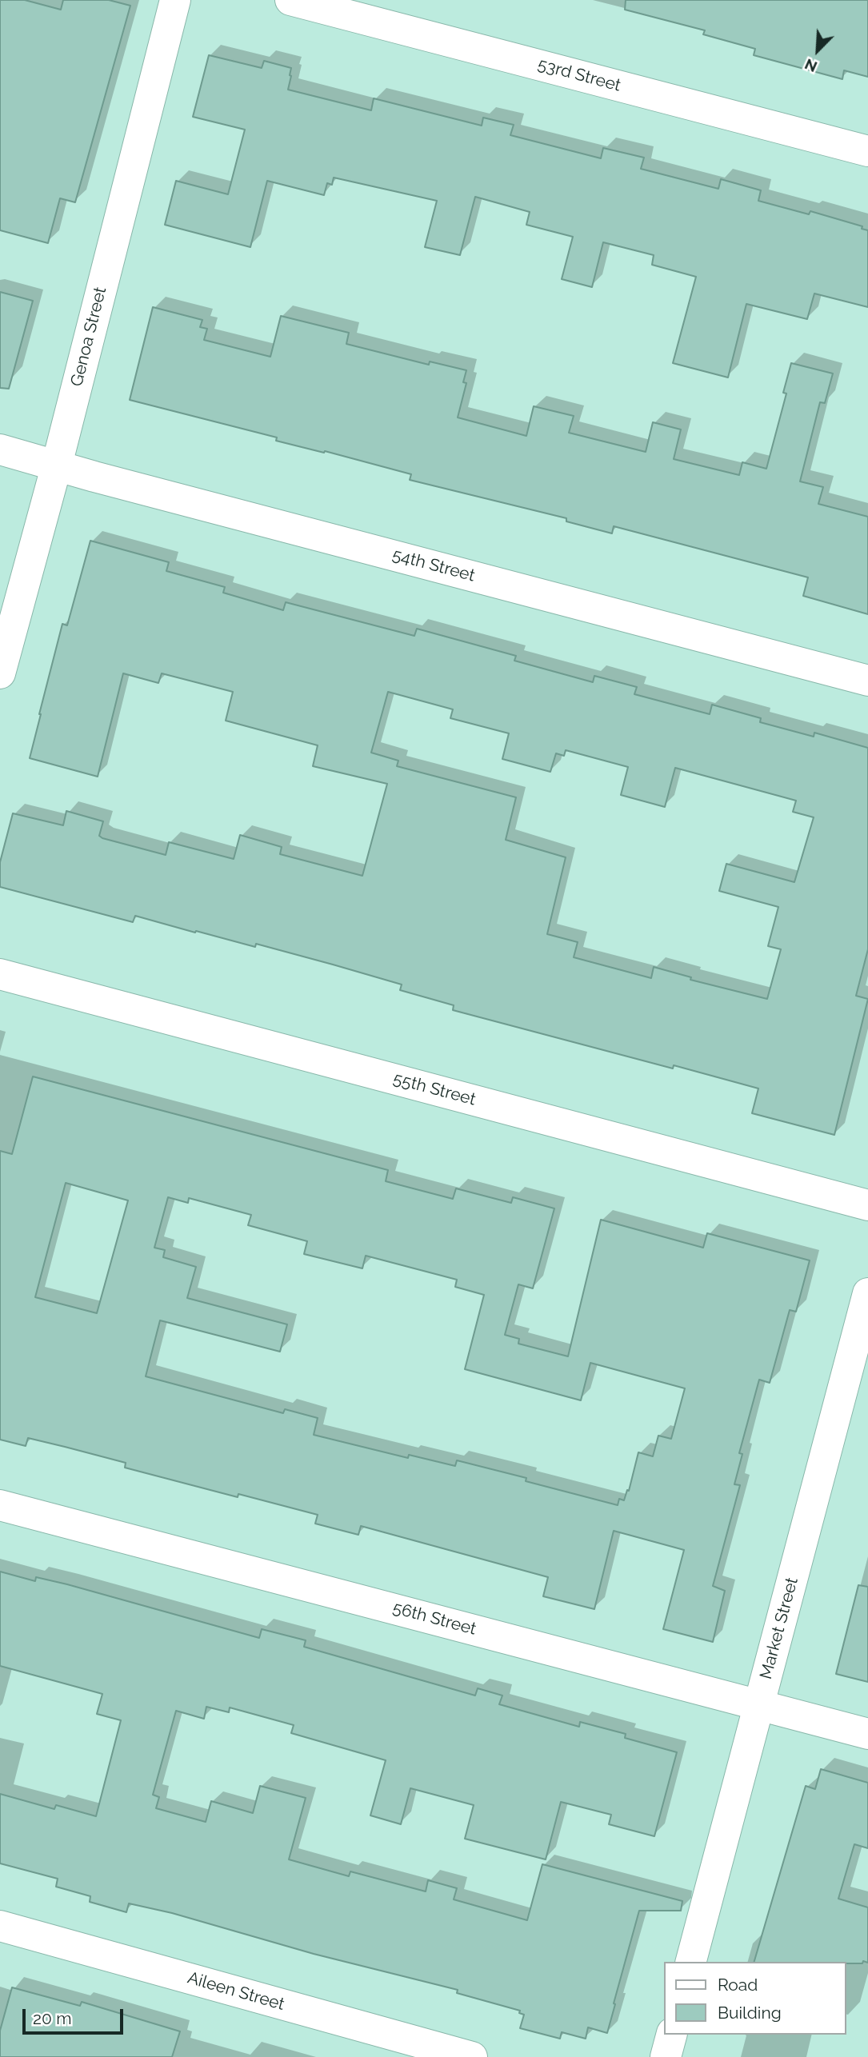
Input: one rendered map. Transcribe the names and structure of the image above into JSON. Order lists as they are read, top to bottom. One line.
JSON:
{"streets":{"street":["53rd Street","Genoa Street","54th Street","55th Street","56th Street","Market Street","Aileen Street"]},"crossings":[["Genoa Street","54th Street"],["56th Street","Market Street"]],"legend":["Road","Building"],"scale_bar":"20 m","north":"bottom left"}
